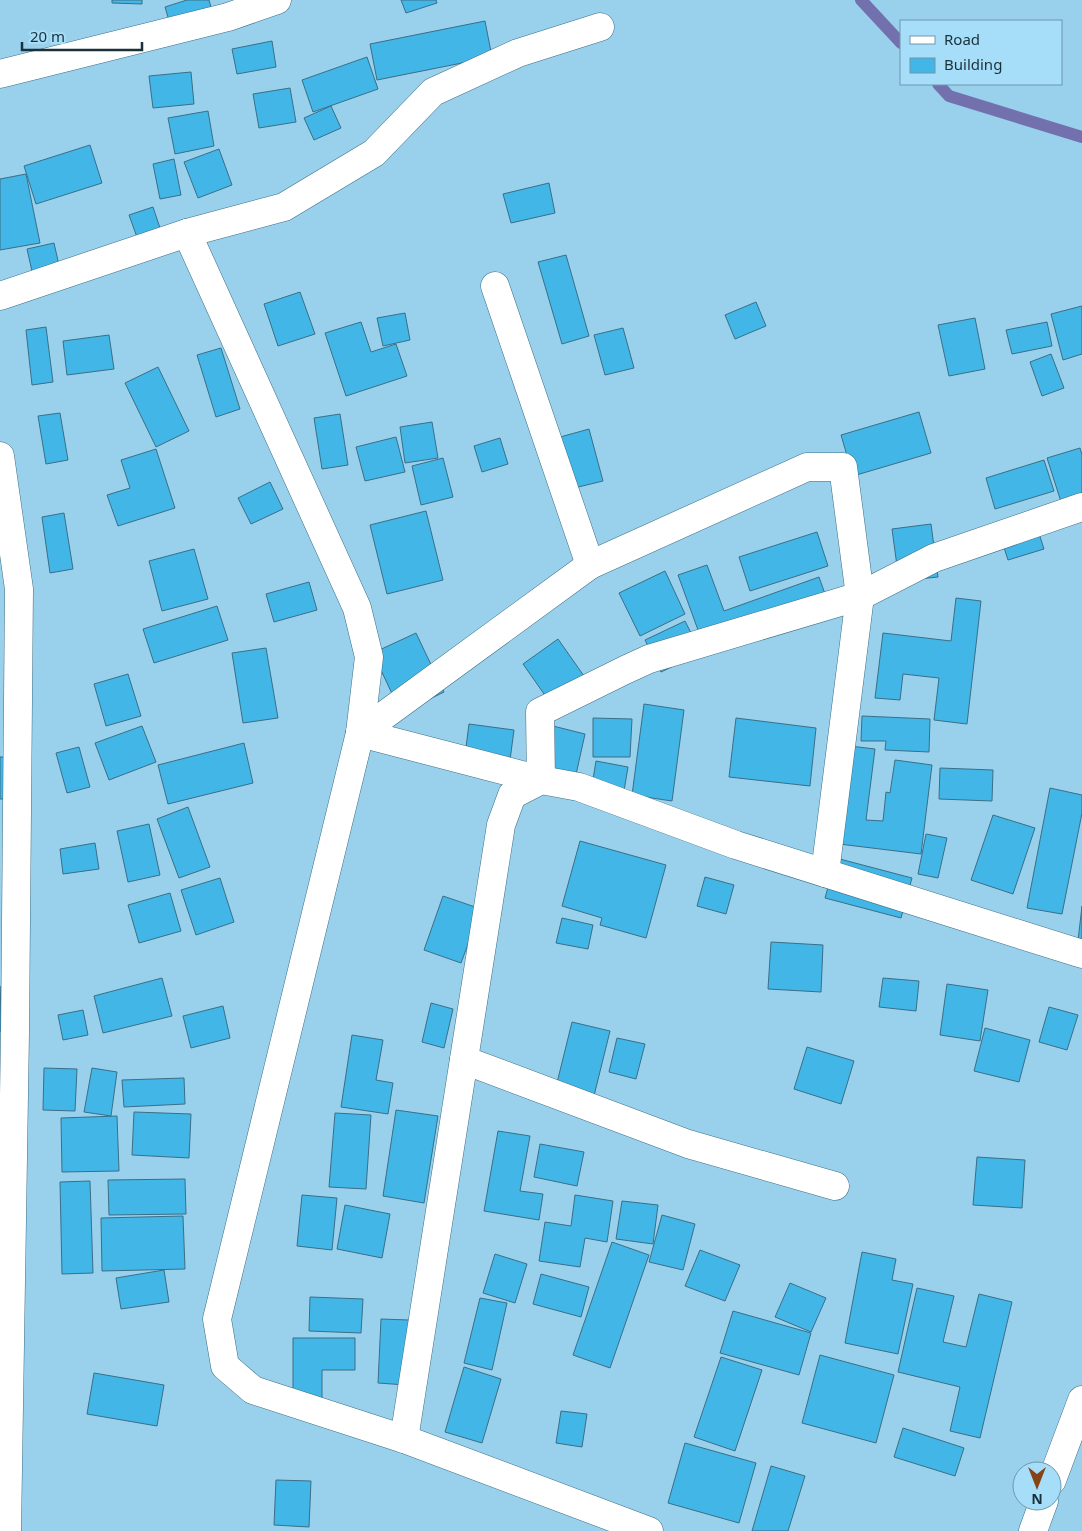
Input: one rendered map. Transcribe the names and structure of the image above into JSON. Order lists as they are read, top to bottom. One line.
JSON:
{"legend":["Road","Building"],"scale_bar":"20 m","north":"bottom"}
